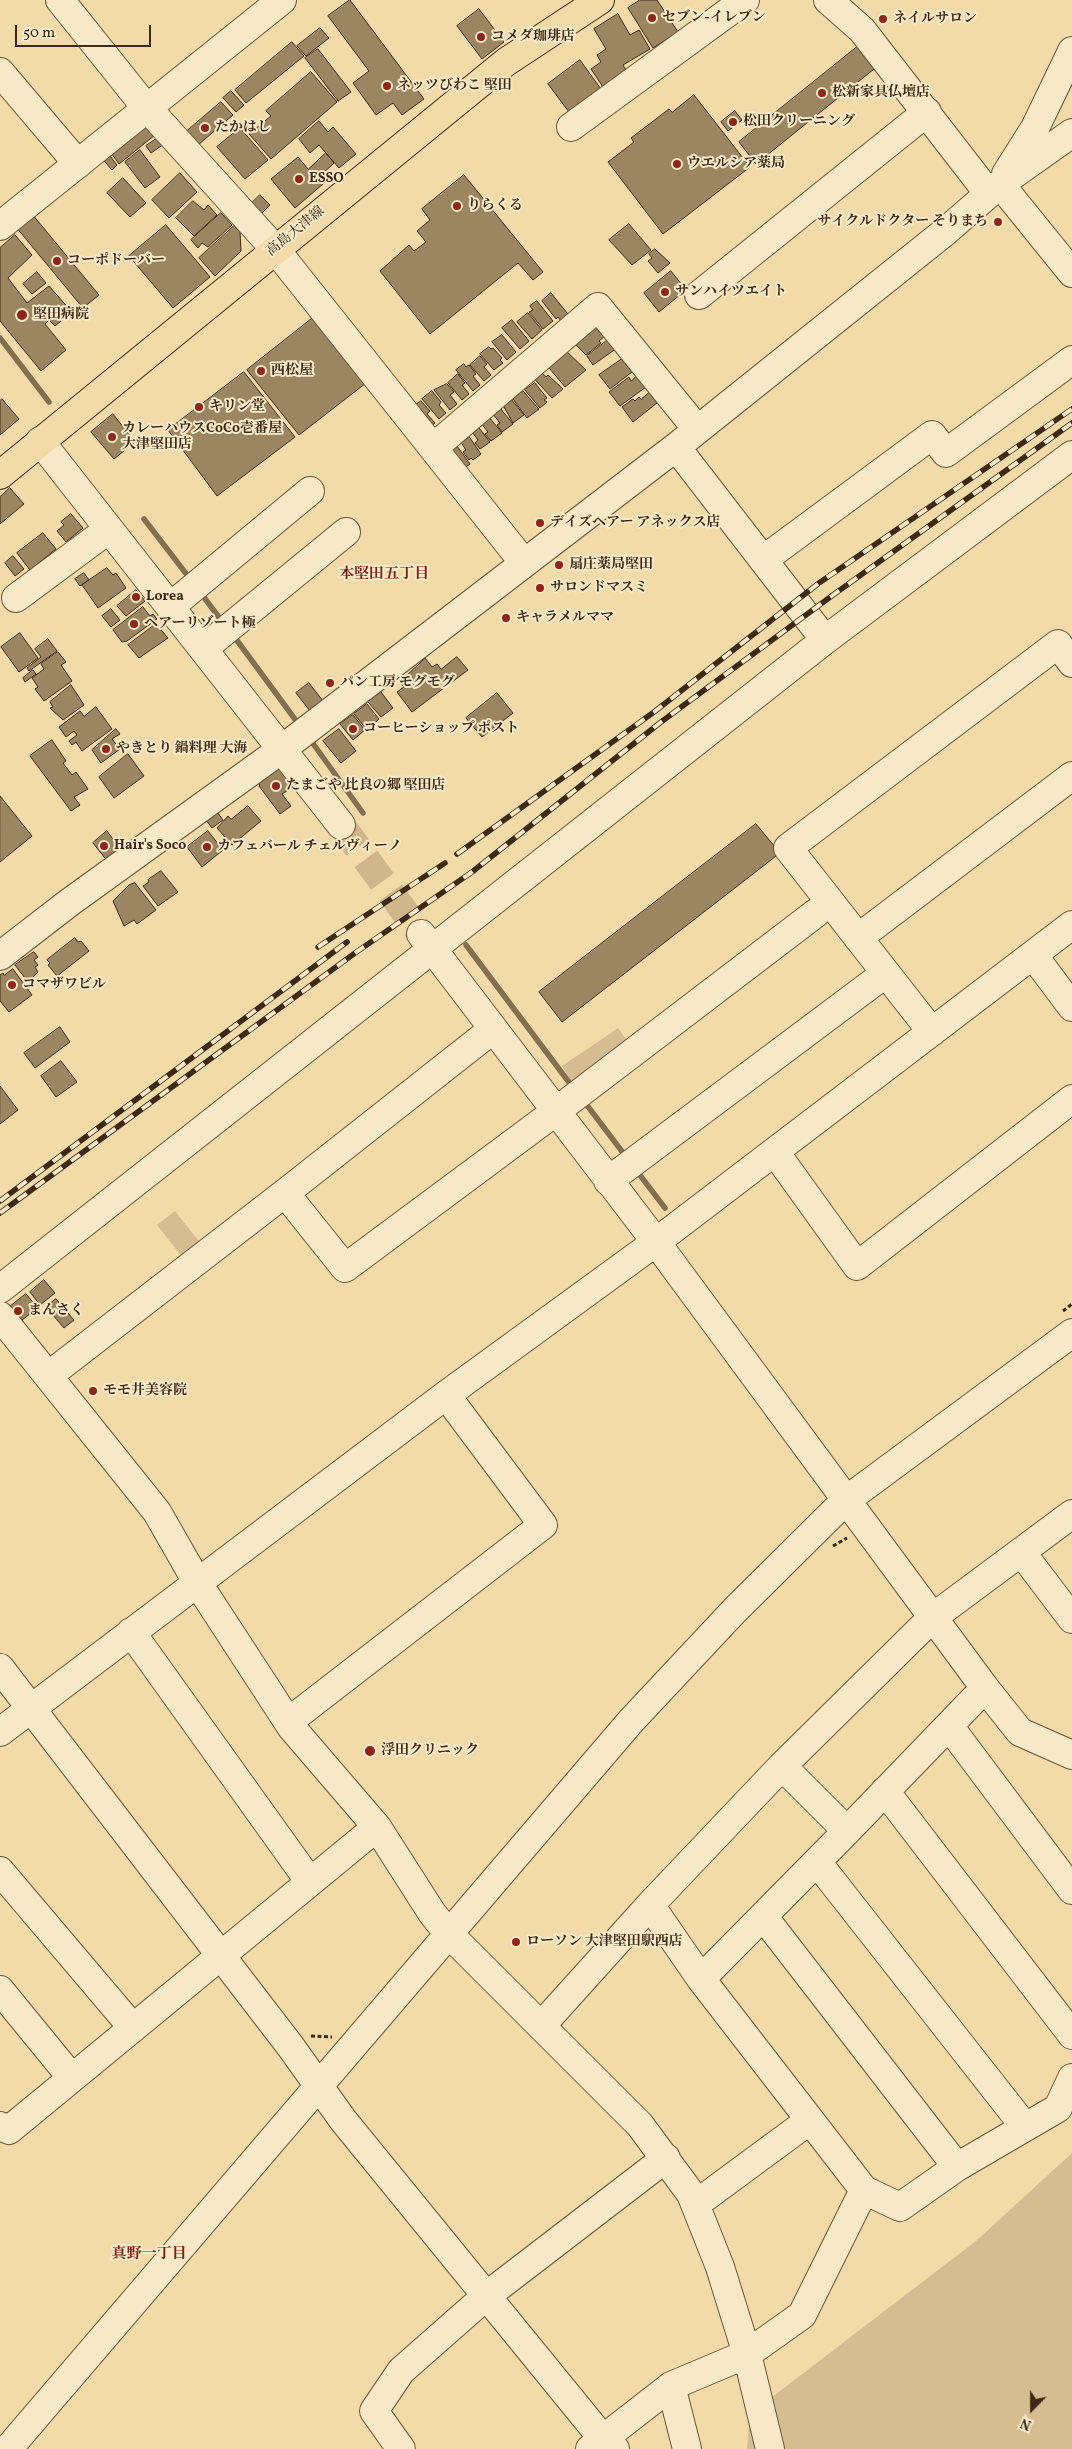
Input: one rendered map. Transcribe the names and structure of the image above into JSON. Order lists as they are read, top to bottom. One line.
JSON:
{"streets":{"main road":["高島大津線"]},"districts":["本堅田五丁目","真野一丁目"],"places":["セブン-イレブン","ネイルサロン","コメダ珈琲店","ネッツびわこ 堅田","松新家具仏壇店","松田クリーニング","たかはし","ウエルシア薬局","ESSO","りらくる","サイクルドクター そりまち","コーポドーバー","サンハイツエイト","堅田病院","西松屋","キリン堂","カレーハウスCoCo壱番屋 大津堅田店","デイズヘアー アネックス店","扇庄薬局堅田","サロンドマスミ","Lorea","キャラメルママ","ヘアーリゾート極","パン工房 モグモグ","コーヒーショップ ポスト","やきとり 鍋料理 大海","たまごや 比良の郷 堅田店","Hair's Soco","カフェバール チェルヴィーノ","コマザワビル","まんさく","モモ井美容院","浮田クリニック","ローソン 大津堅田駅西店"],"scale_bar":"50 m","north":"bottom"}
